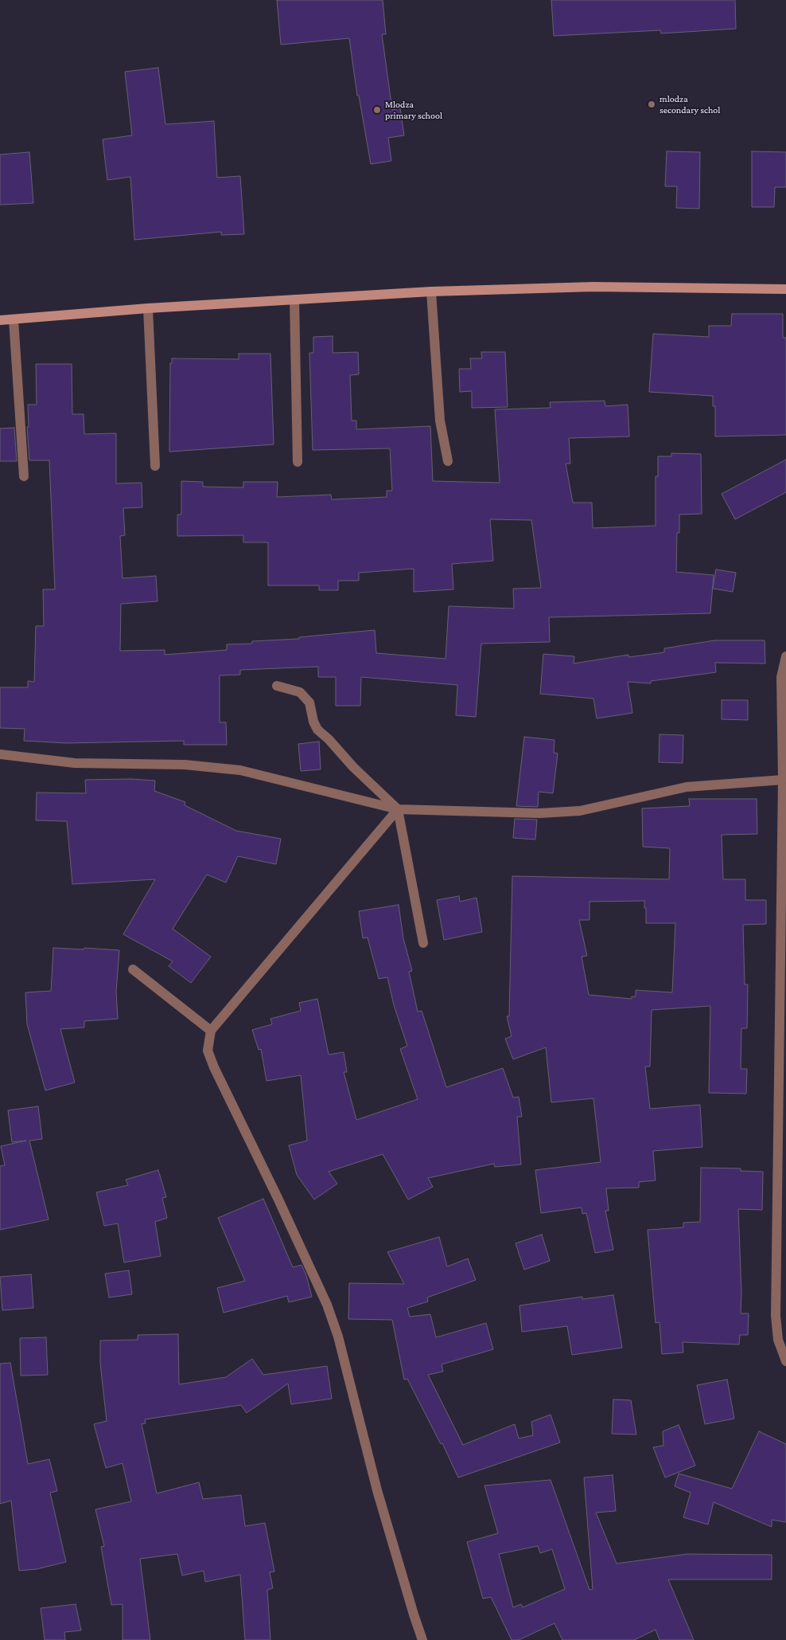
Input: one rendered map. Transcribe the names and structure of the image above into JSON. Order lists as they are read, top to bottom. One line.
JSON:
{"places":["mlodza secondary schol","Mlodza primary school"]}
